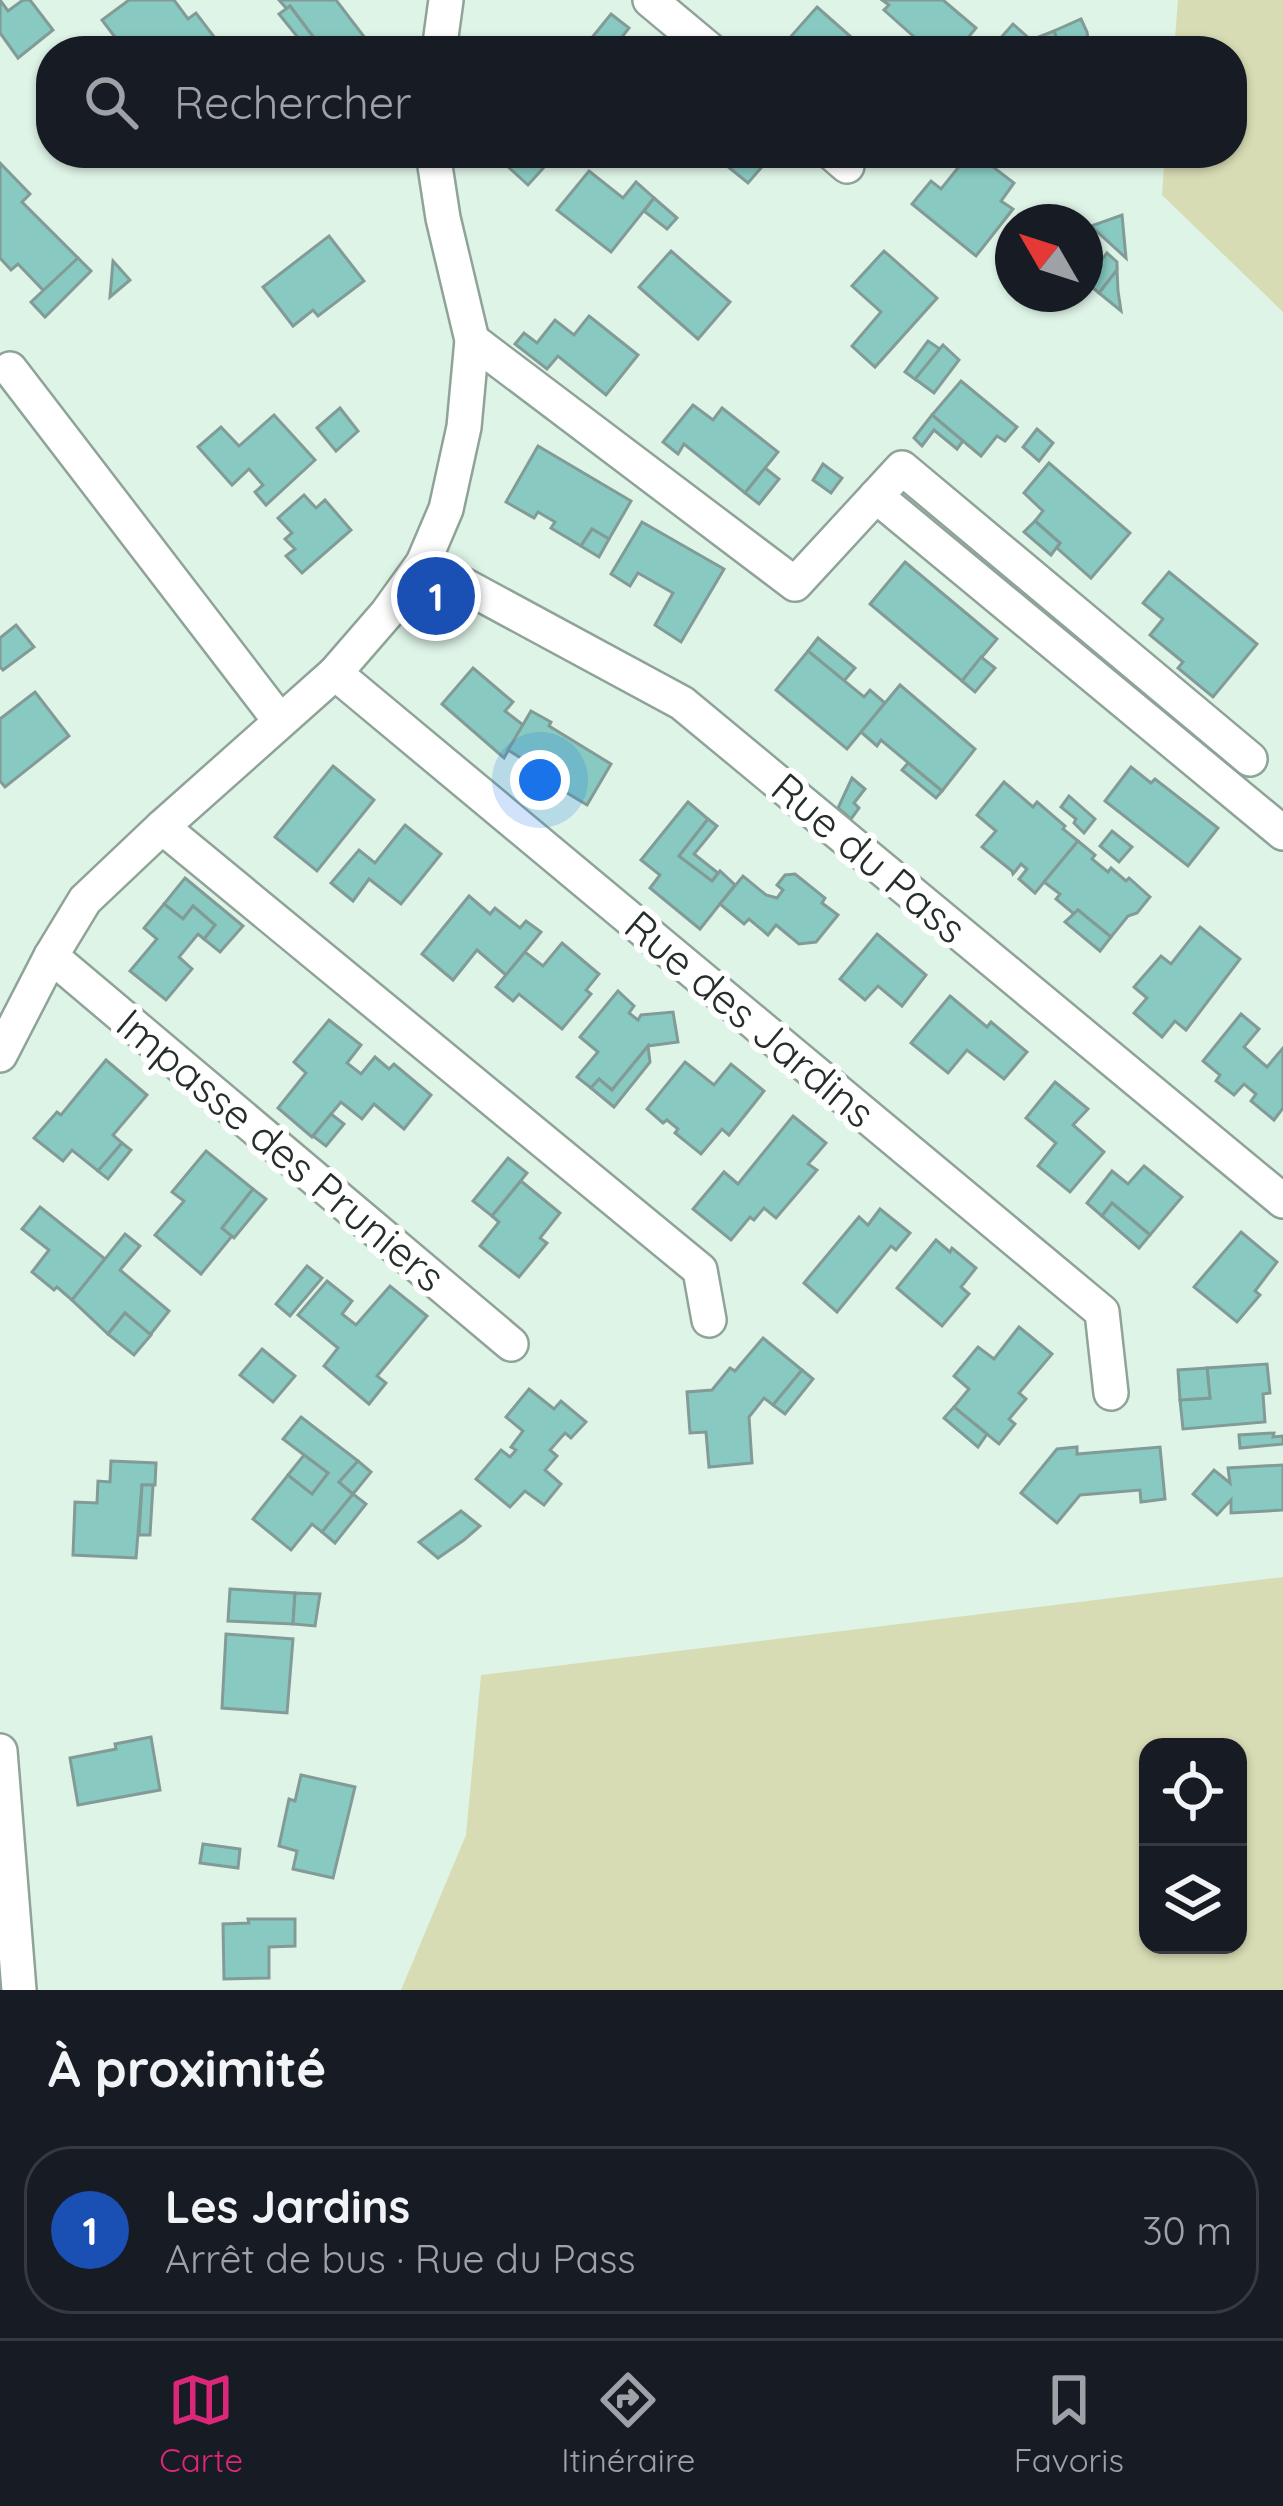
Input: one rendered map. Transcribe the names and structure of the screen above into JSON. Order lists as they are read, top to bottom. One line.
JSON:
{"streets":{"street":["Rue du Pass","Rue des Jardins","Impasse des Pruniers"]},"north":"top left","page":{"search":"Rechercher","pins":"1","heading":"À proximité","list":[{"mark":"1","name":"Les Jardins","note":"Arrêt de bus · Rue du Pass","value":"30 m"}],"nav":["Carte","Itinéraire","Favoris"]}}
